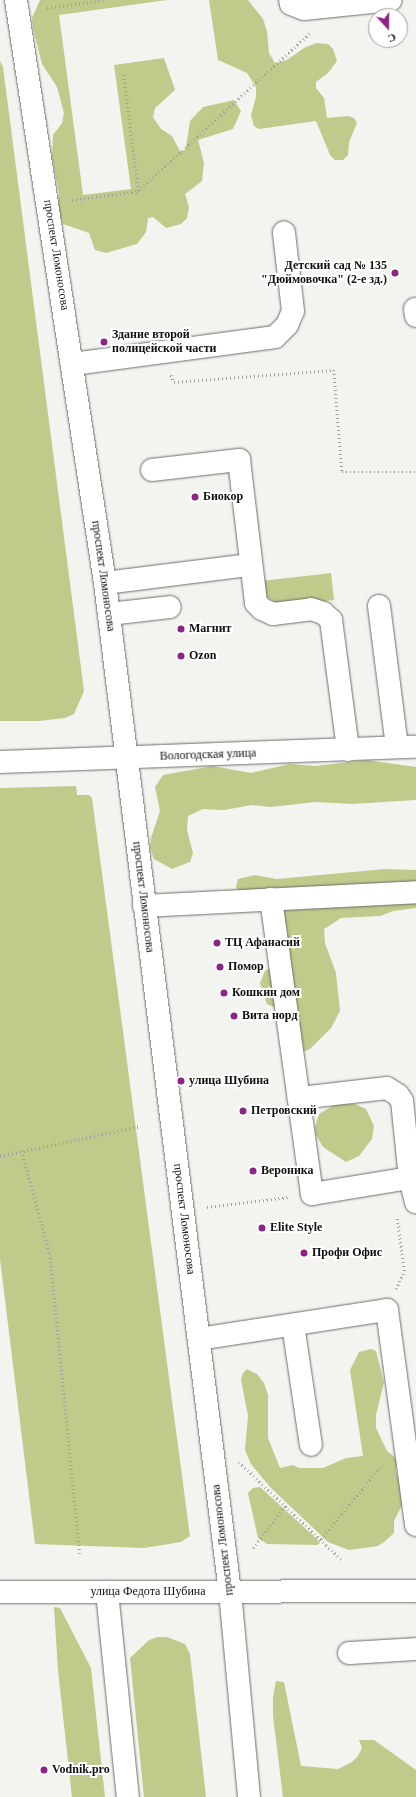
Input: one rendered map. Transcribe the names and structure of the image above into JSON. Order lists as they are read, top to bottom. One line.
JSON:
{"streets":{"main road":["проспект Ломоносова","Вологодская улица","улица Федота Шубина"]},"crossings":[["проспект Ломоносова","Вологодская улица"],["проспект Ломоносова","улица Федота Шубина"]],"places":["Детский сад № 135 \"Дюймовочка\" (2-е зд.)","Здание второй полицейской части","Биокор","Магнит","Ozon","ТЦ Афанасий","Помор","Кошкин дом","Вита норд","улица Шубина","Петровский","Вероника","Elite Style","Профи Офис","Vodnik.pro"],"north":"bottom"}
